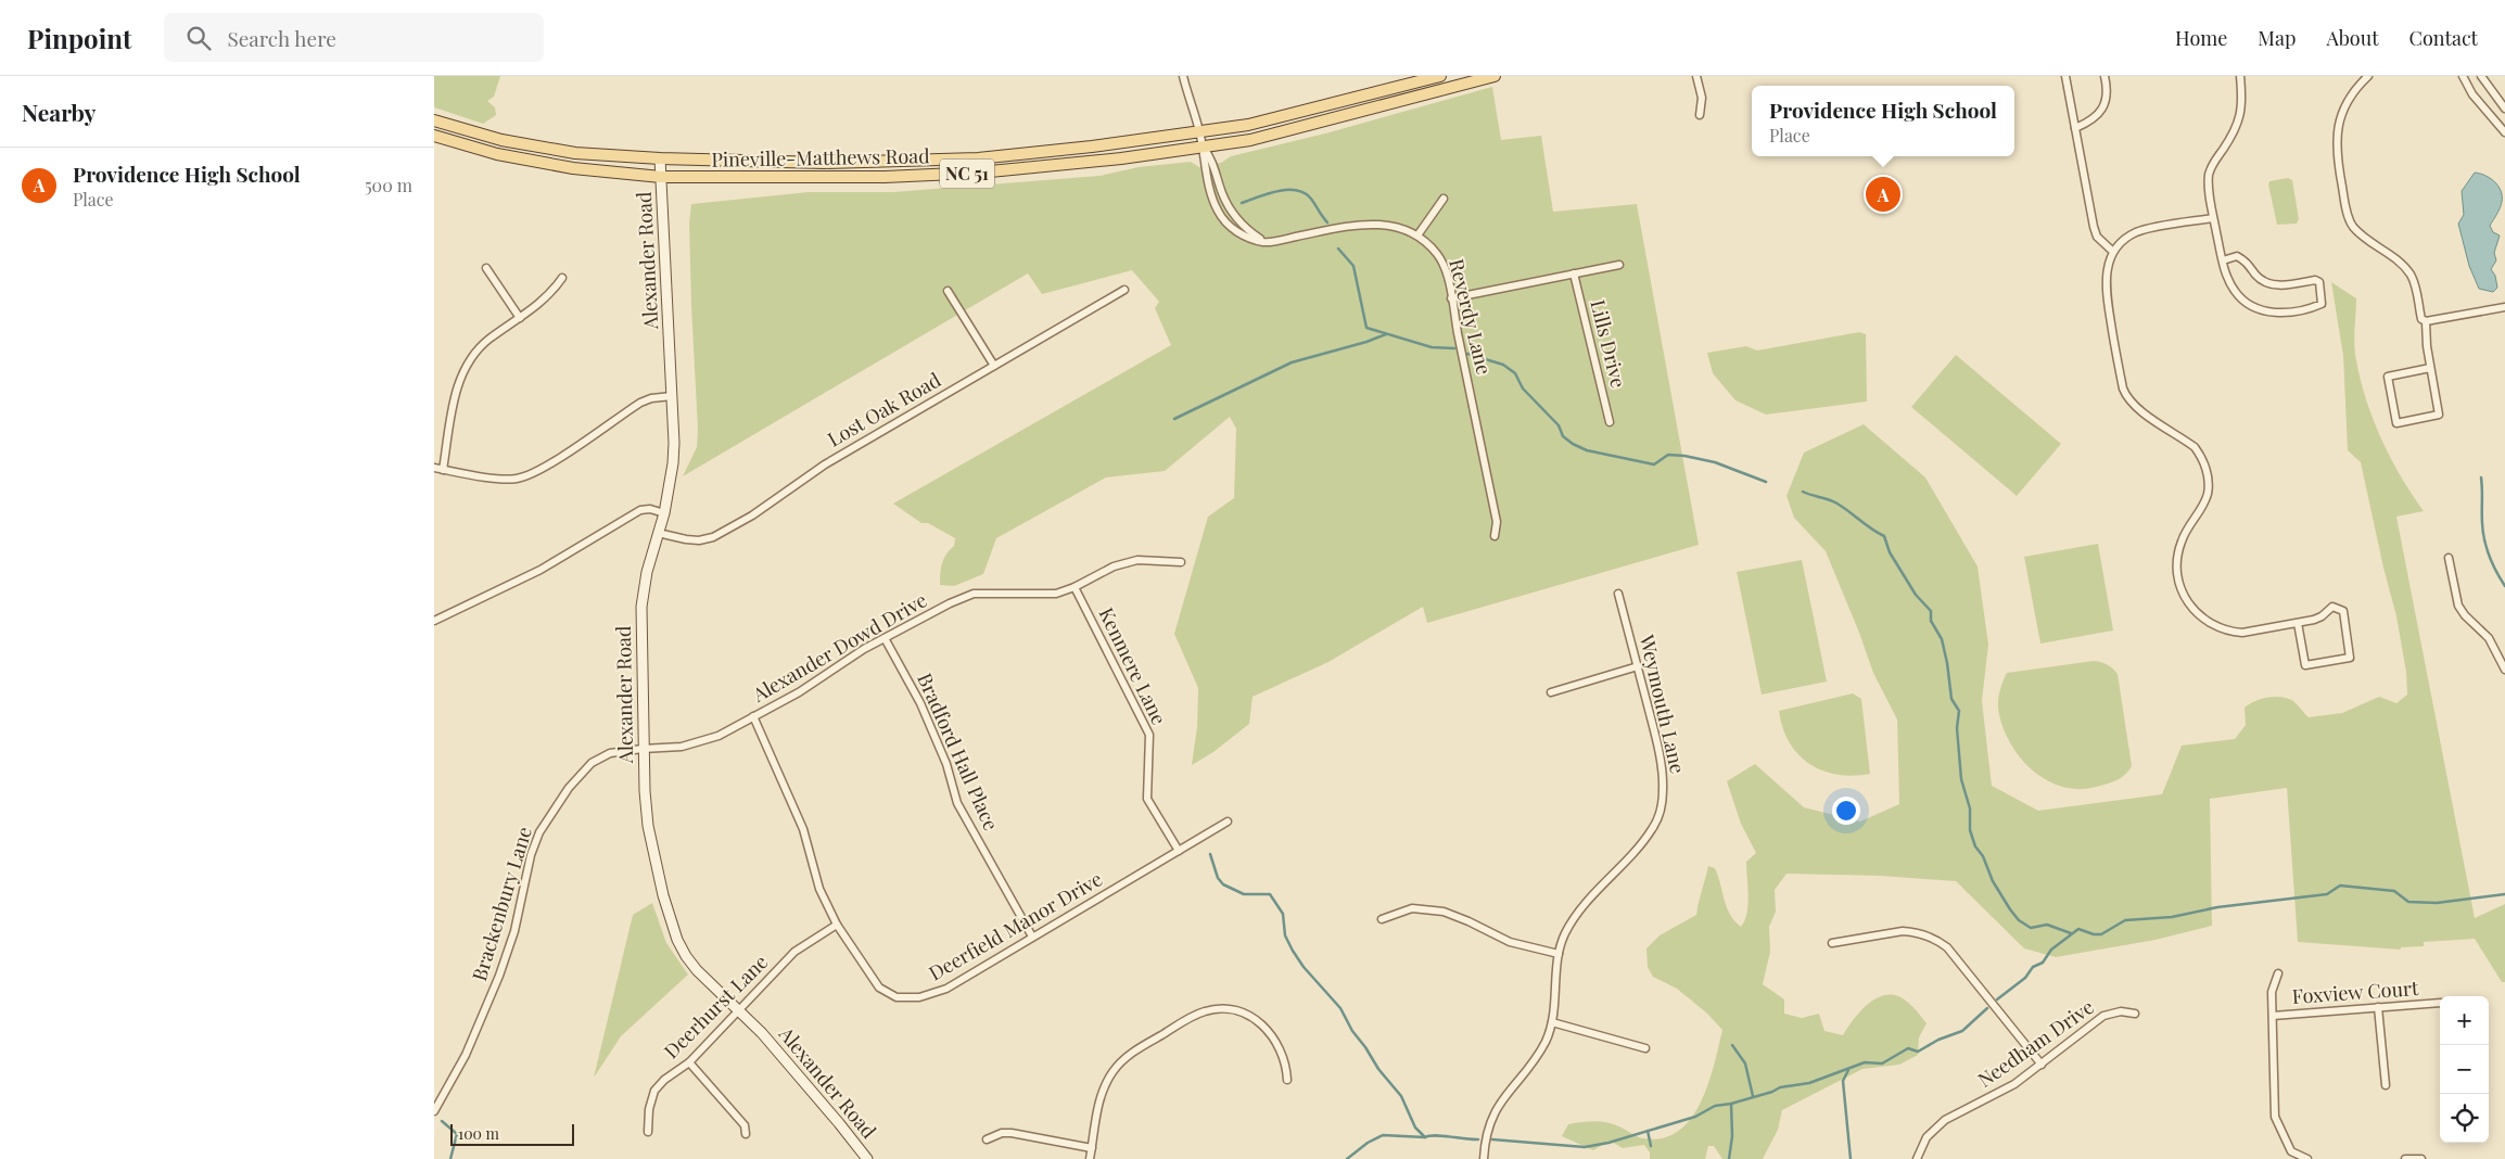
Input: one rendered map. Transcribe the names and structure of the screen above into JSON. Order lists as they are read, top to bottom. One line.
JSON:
{"streets":{"main road":["Pineville-Matthews Road","NC 51"],"street":["Alexander Road","Reverdy Lane","Lills Drive","Lost Oak Road","Alexander Dowd Drive","Kenmere Lane","Weymouth Lane","Bradford Hall Place","Brackenbury Lane","Deerfield Manor Drive","Foxview Court","Deerhurst Lane","Needham Drive"]},"crossings":[["Pineville-Matthews Road","Alexander Road"],["Pineville-Matthews Road","Reverdy Lane"],["Alexander Road","Lost Oak Road"],["Alexander Road","Alexander Dowd Drive"],["Alexander Road","Brackenbury Lane"],["Alexander Road","Deerhurst Lane"],["Alexander Dowd Drive","Kenmere Lane"],["Alexander Dowd Drive","Bradford Hall Place"],["Alexander Dowd Drive","Brackenbury Lane"],["Alexander Dowd Drive","Deerfield Manor Drive"],["Kenmere Lane","Deerfield Manor Drive"],["Bradford Hall Place","Deerfield Manor Drive"],["Deerfield Manor Drive","Deerhurst Lane"]],"scale_bar":"100 m","page":{"header":"Pinpoint","search":"Search here","nav":["Home","Map","About","Contact"],"heading":"Nearby","popup":["Providence High School","Place"],"list":[{"mark":"A","name":"Providence High School","note":"Place","value":"500 m"}],"pins":"A","map_buttons":["+","−"],"scale":"100 m"}}
